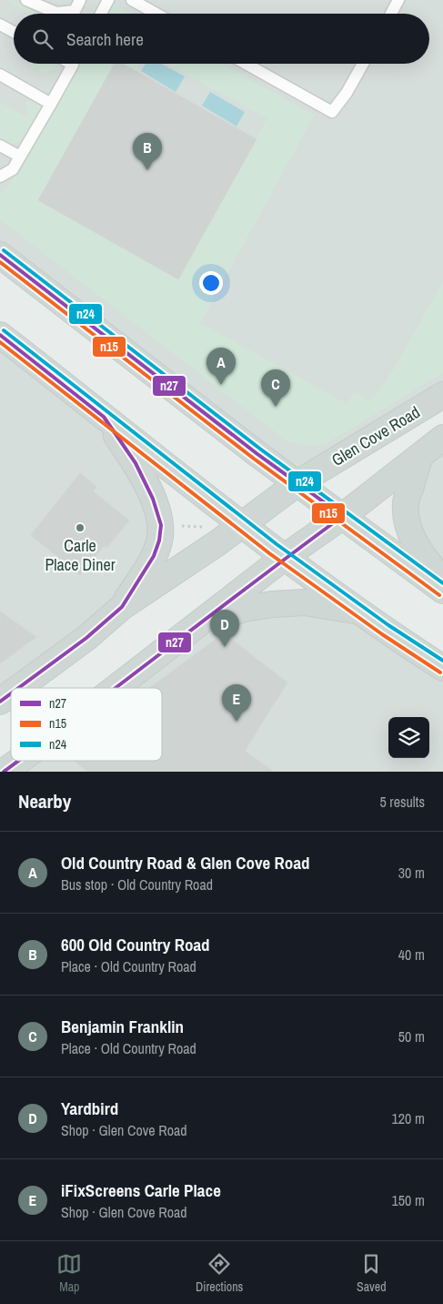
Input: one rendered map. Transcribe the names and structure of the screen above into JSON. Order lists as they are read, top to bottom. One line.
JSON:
{"streets":{"main road":["Glen Cove Road"]},"places":["Carle Place Diner"],"lines":["transit line n24","transit line n27","transit line n15"],"legend":["n27","n15","n24"],"page":{"search":"Search here","pins":["B","A","C","D","E"],"heading":["Nearby","5 results"],"list":[{"mark":"A","name":"Old Country Road & Glen Cove Road","note":"Bus stop · Old Country Road","value":"30 m"},{"mark":"B","name":"600 Old Country Road","note":"Place · Old Country Road","value":"40 m"},{"mark":"C","name":"Benjamin Franklin","note":"Place · Old Country Road","value":"50 m"},{"mark":"D","name":"Yardbird","note":"Shop · Glen Cove Road","value":"120 m"},{"mark":"E","name":"iFixScreens Carle Place","note":"Shop · Glen Cove Road","value":"150 m"}],"nav":["Map","Directions","Saved"]}}
